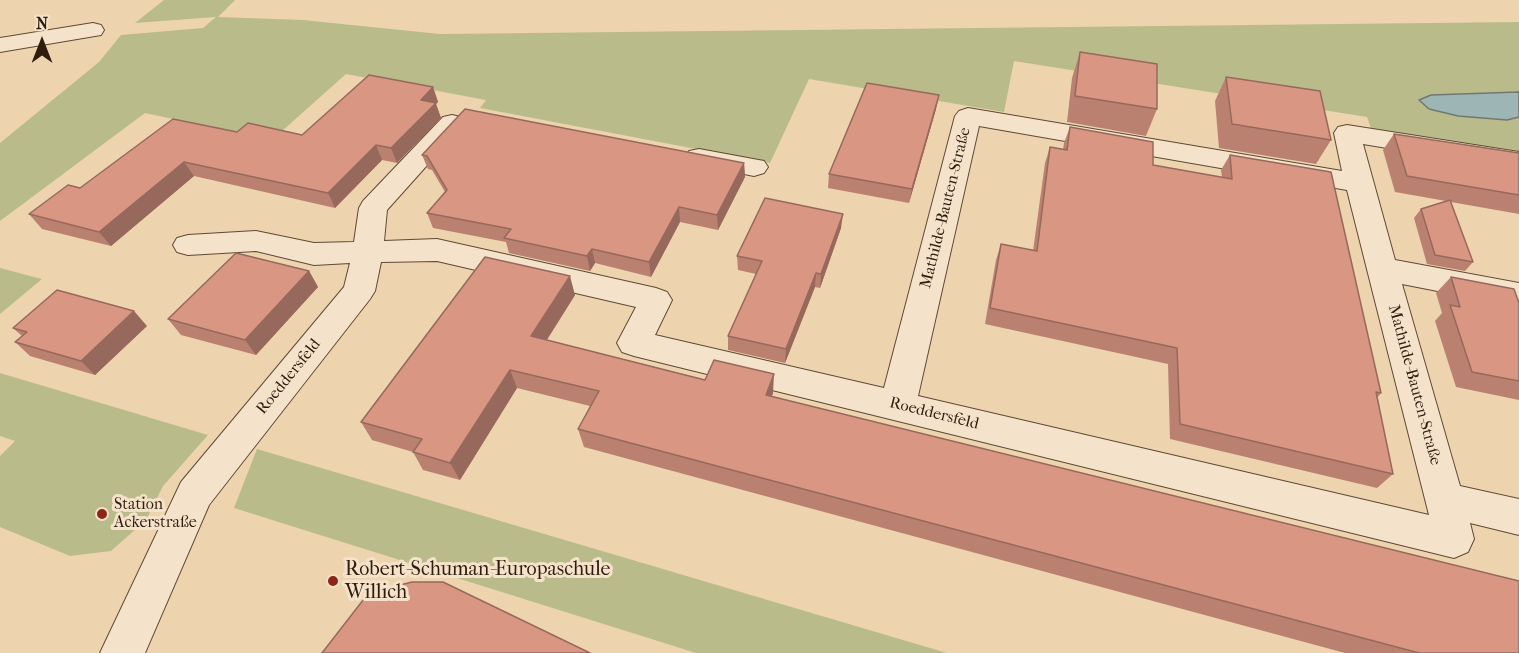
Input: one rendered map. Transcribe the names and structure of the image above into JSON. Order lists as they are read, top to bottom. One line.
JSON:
{"streets":{"street":["Mathilde-Bauten-Straße","Roeddersfeld"]},"crossings":[["Mathilde-Bauten-Straße","Roeddersfeld"]],"places":["Station Ackerstraße","Robert-Schuman-Europaschule Willich"],"north":"top"}
